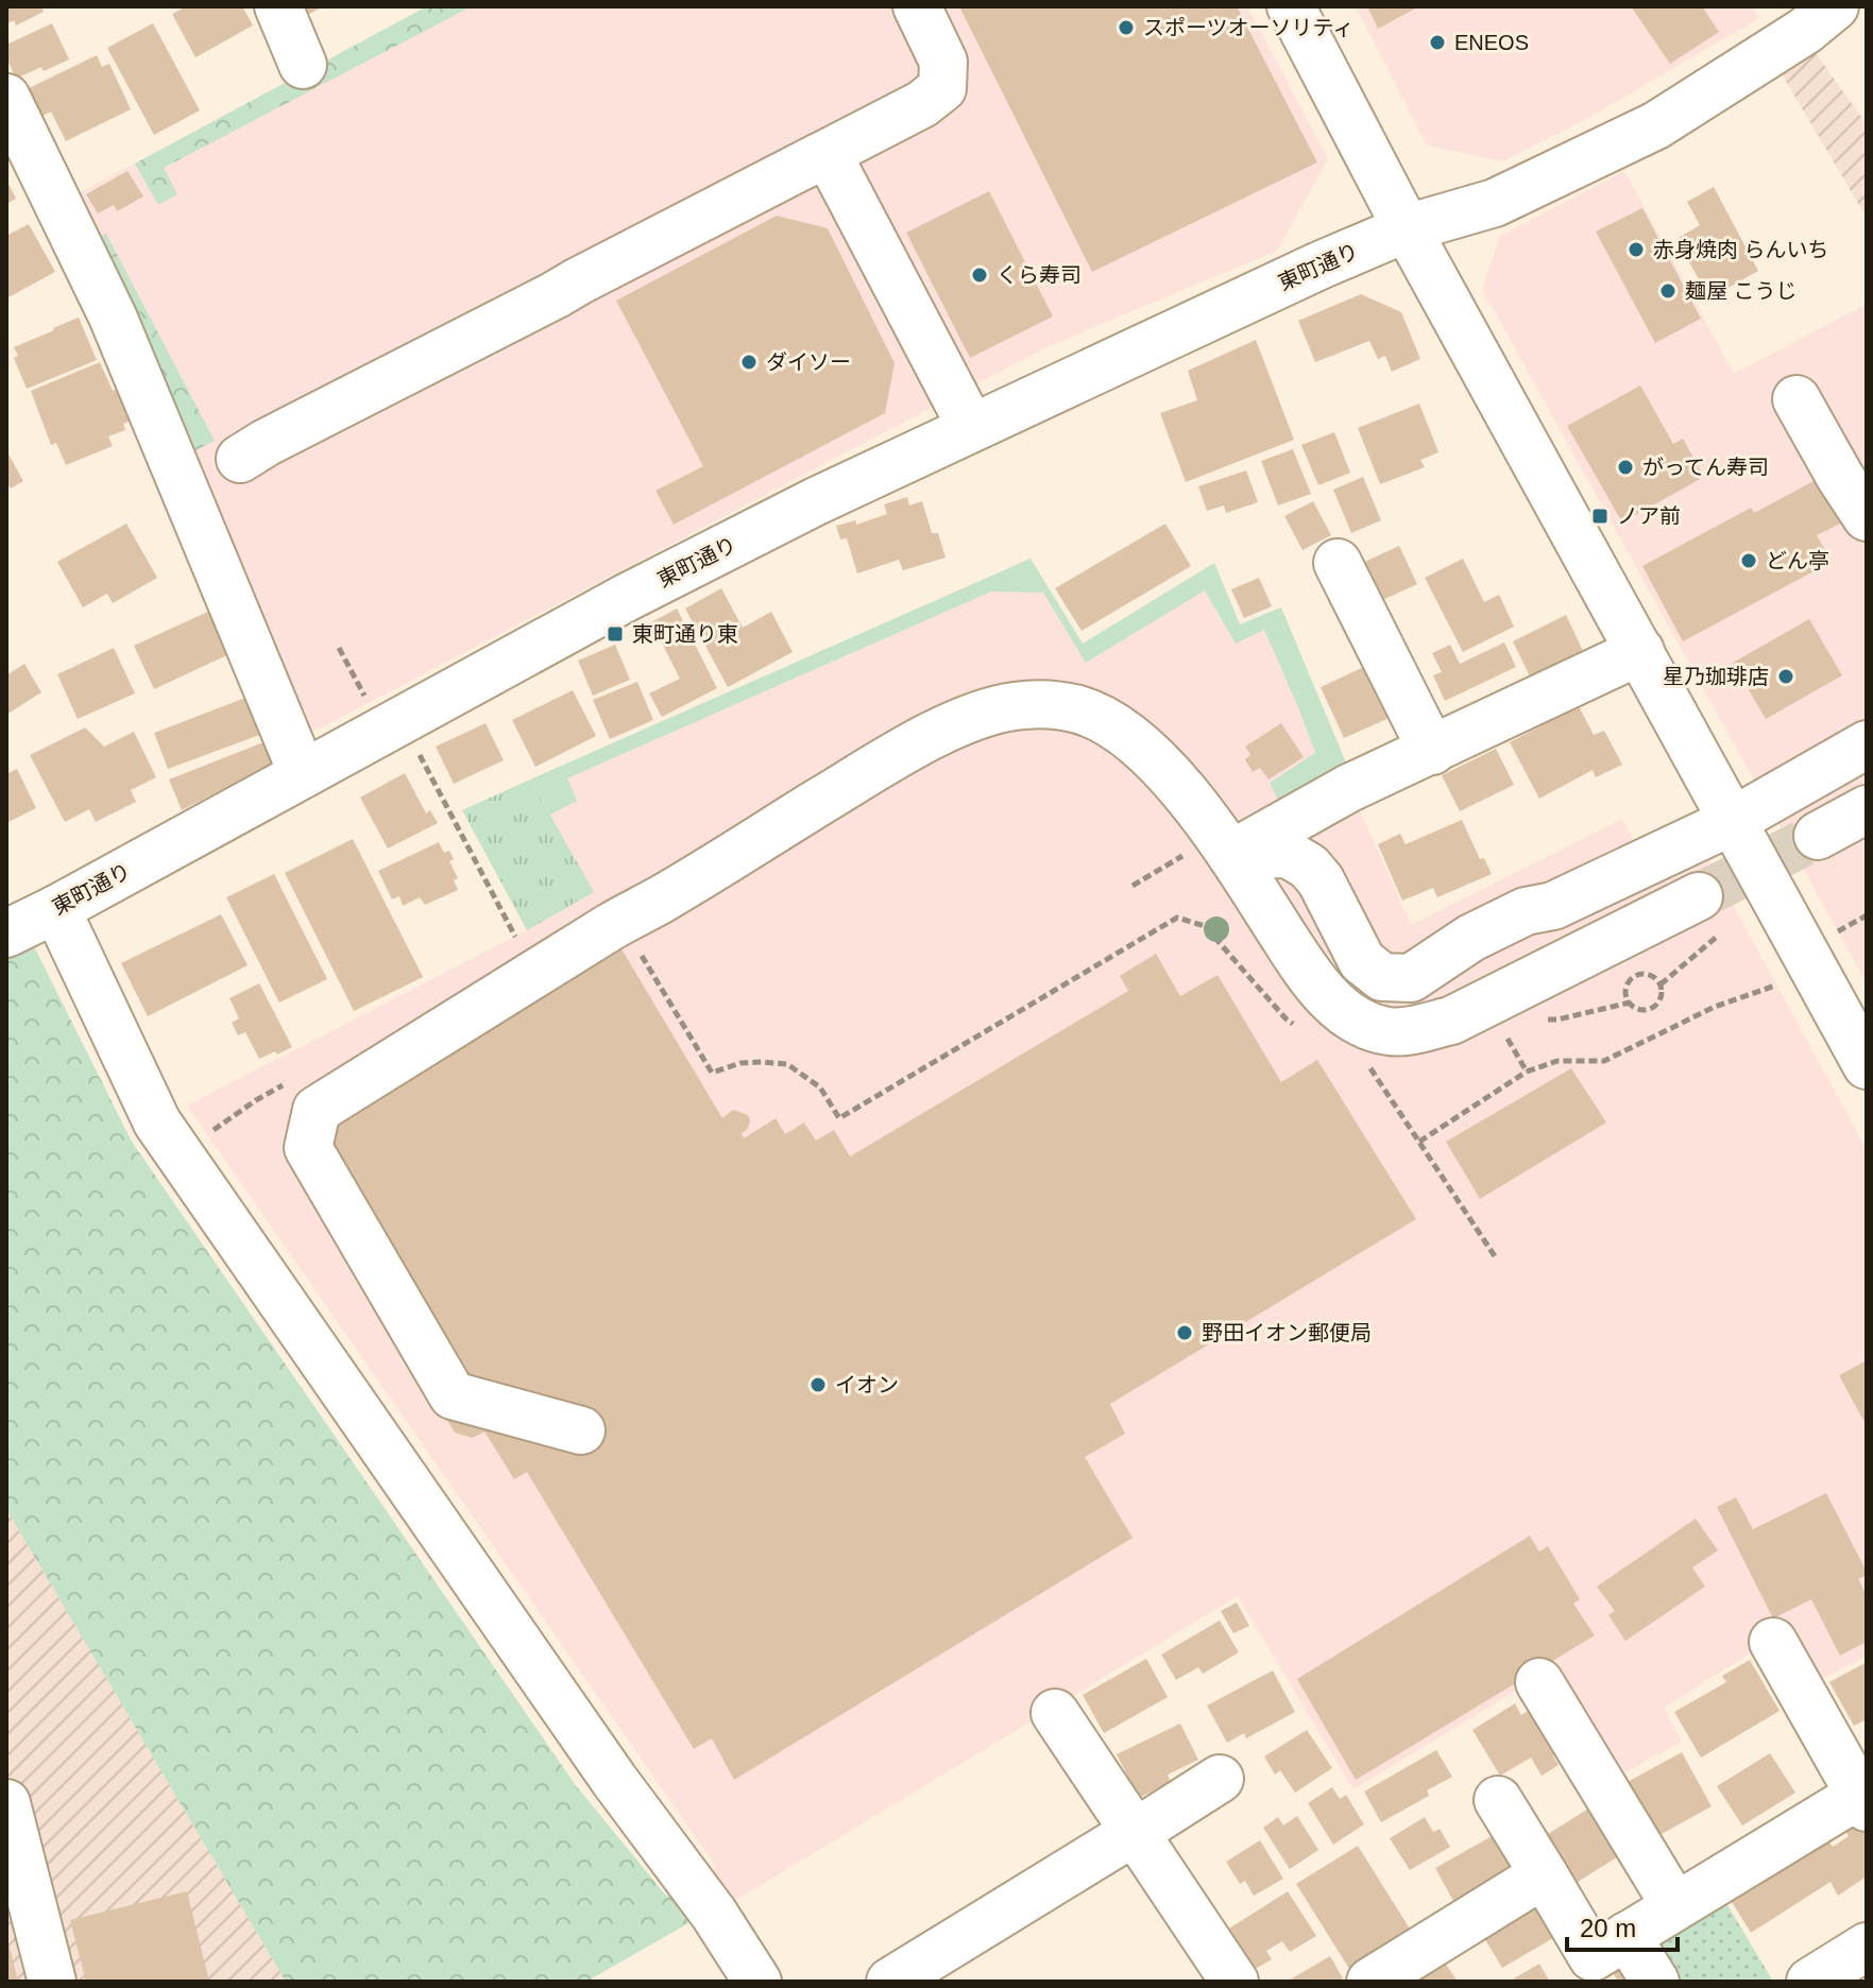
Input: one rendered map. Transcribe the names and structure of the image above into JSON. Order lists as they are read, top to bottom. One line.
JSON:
{"streets":{"street":["東町通り"]},"places":{"other":["スポーツオーソリティ","ENEOS","赤身焼肉 らんいち","くら寿司","麺屋 こうじ","ダイソー","がってん寿司","どん亭","星乃珈琲店","野田イオン郵便局","イオン"],"transit":["ノア前","東町通り東"]},"scale_bar":"20 m"}
